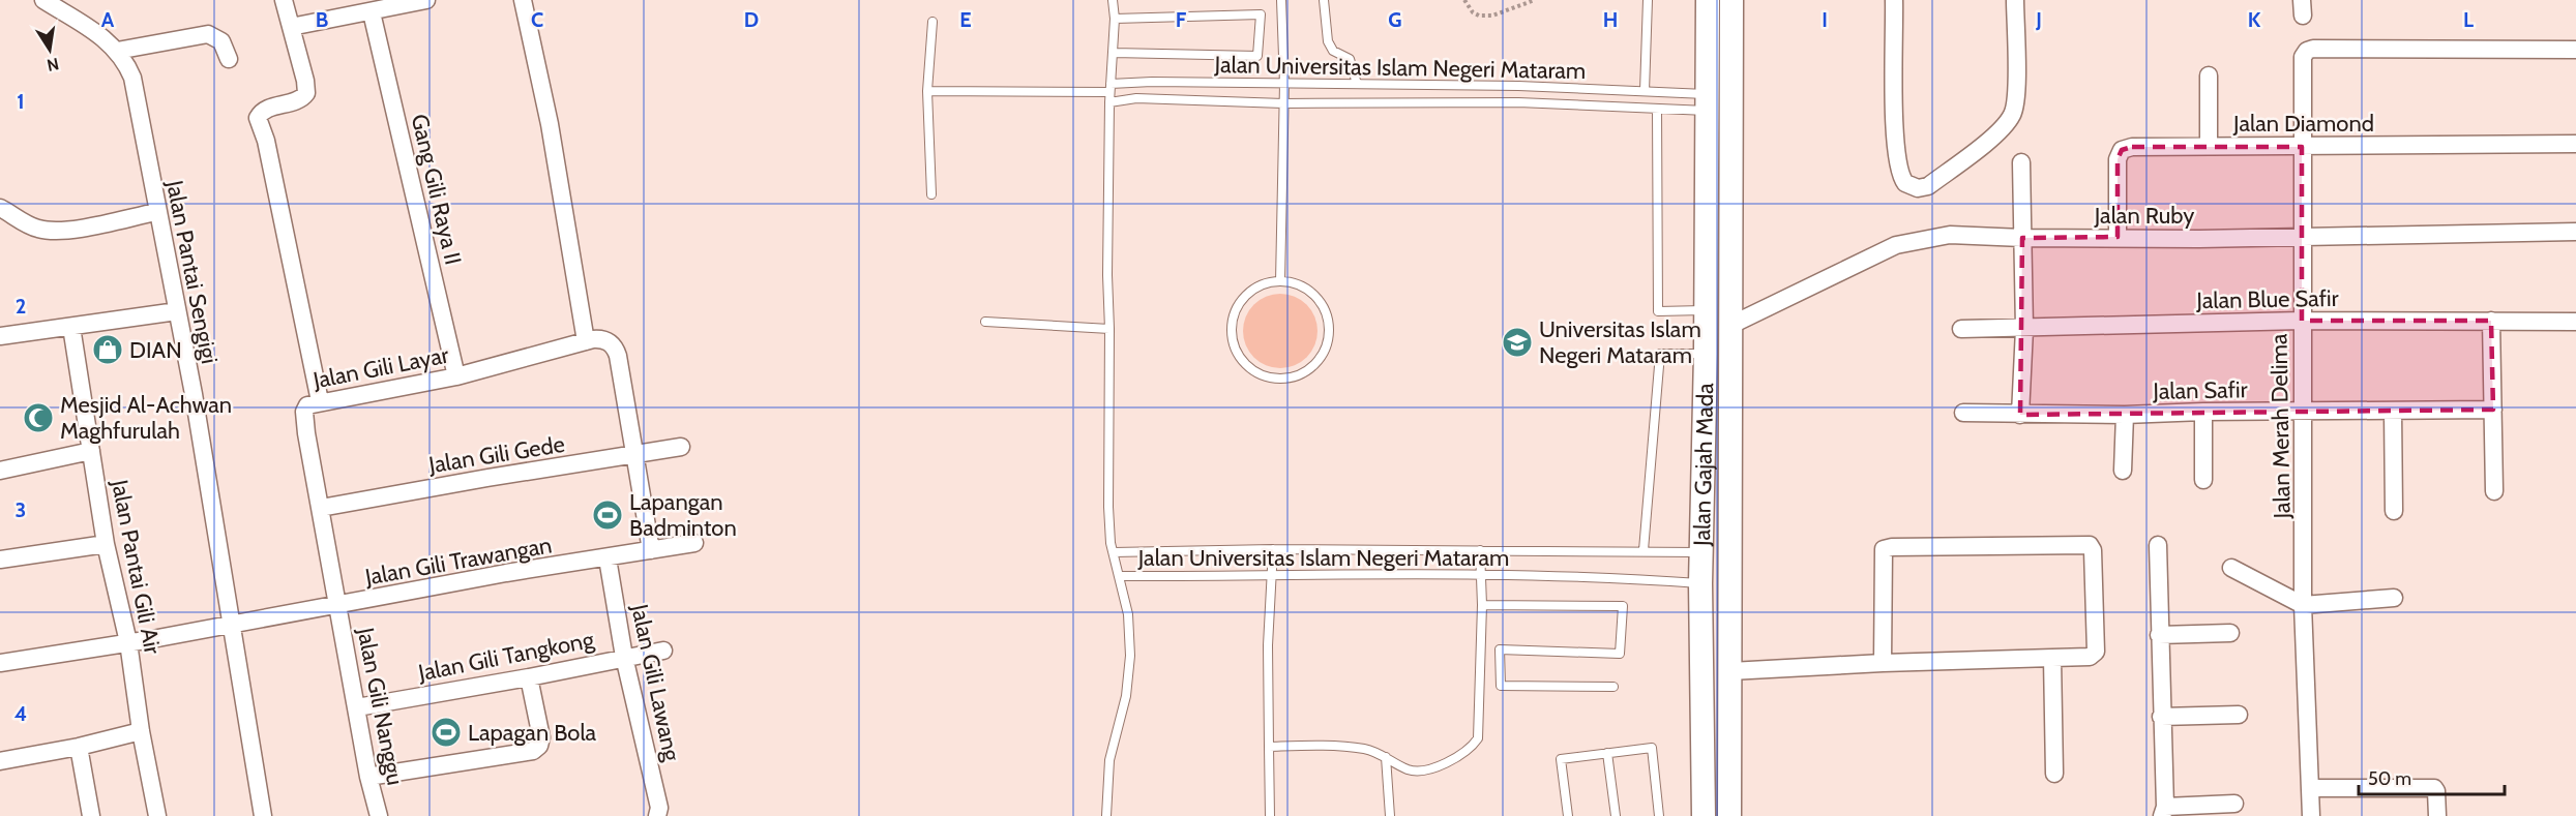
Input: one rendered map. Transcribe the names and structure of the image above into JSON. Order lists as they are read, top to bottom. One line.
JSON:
{"streets":{"main road":["Jalan Gajah Mada"],"street":["Jalan Diamond","Gang Gili Raya II","Jalan Ruby","Jalan Pantai Sengigi","Jalan Blue Safir","Jalan Gili Layar","Jalan Safir","Jalan Merah Delima","Jalan Gili Gede","Jalan Gili Trawangan","Jalan Pantai Gili Air","Jalan Gili Tangkong","Jalan Gili Lawang","Jalan Gili Nanggu"],"lane":["Jalan Universitas Islam Negeri Mataram"]},"crossings":[["Jalan Universitas Islam Negeri Mataram","Jalan Gajah Mada"],["Jalan Diamond","Jalan Ruby"],["Jalan Diamond","Jalan Merah Delima"],["Gang Gili Raya II","Jalan Gili Layar"],["Jalan Ruby","Jalan Merah Delima"],["Jalan Ruby","Jalan Gajah Mada"],["Jalan Pantai Sengigi","Jalan Gili Trawangan"],["Jalan Blue Safir","Jalan Merah Delima"],["Jalan Gili Layar","Jalan Gili Gede"],["Jalan Gili Layar","Jalan Gili Trawangan"],["Jalan Gili Layar","Jalan Gili Nanggu"],["Jalan Safir","Jalan Merah Delima"],["Jalan Gili Trawangan","Jalan Pantai Gili Air"],["Jalan Gili Trawangan","Jalan Gili Lawang"],["Jalan Gili Trawangan","Jalan Gili Nanggu"],["Jalan Gili Tangkong","Jalan Gili Lawang"],["Jalan Gili Tangkong","Jalan Gili Nanggu"]],"places":{"school or university":["Universitas Islam Negeri Mataram"],"shop":["DIAN"],"mosque":["Mesjid Al-Achwan Maghfurulah"],"sports":["Lapangan Badminton","Lapagan Bola"]},"scale_bar":"50 m","north":"bottom","grid":{"columns":["A","B","C","D","E","F","G","H","I","J","K","L"],"rows":["1","2","3","4"]}}
